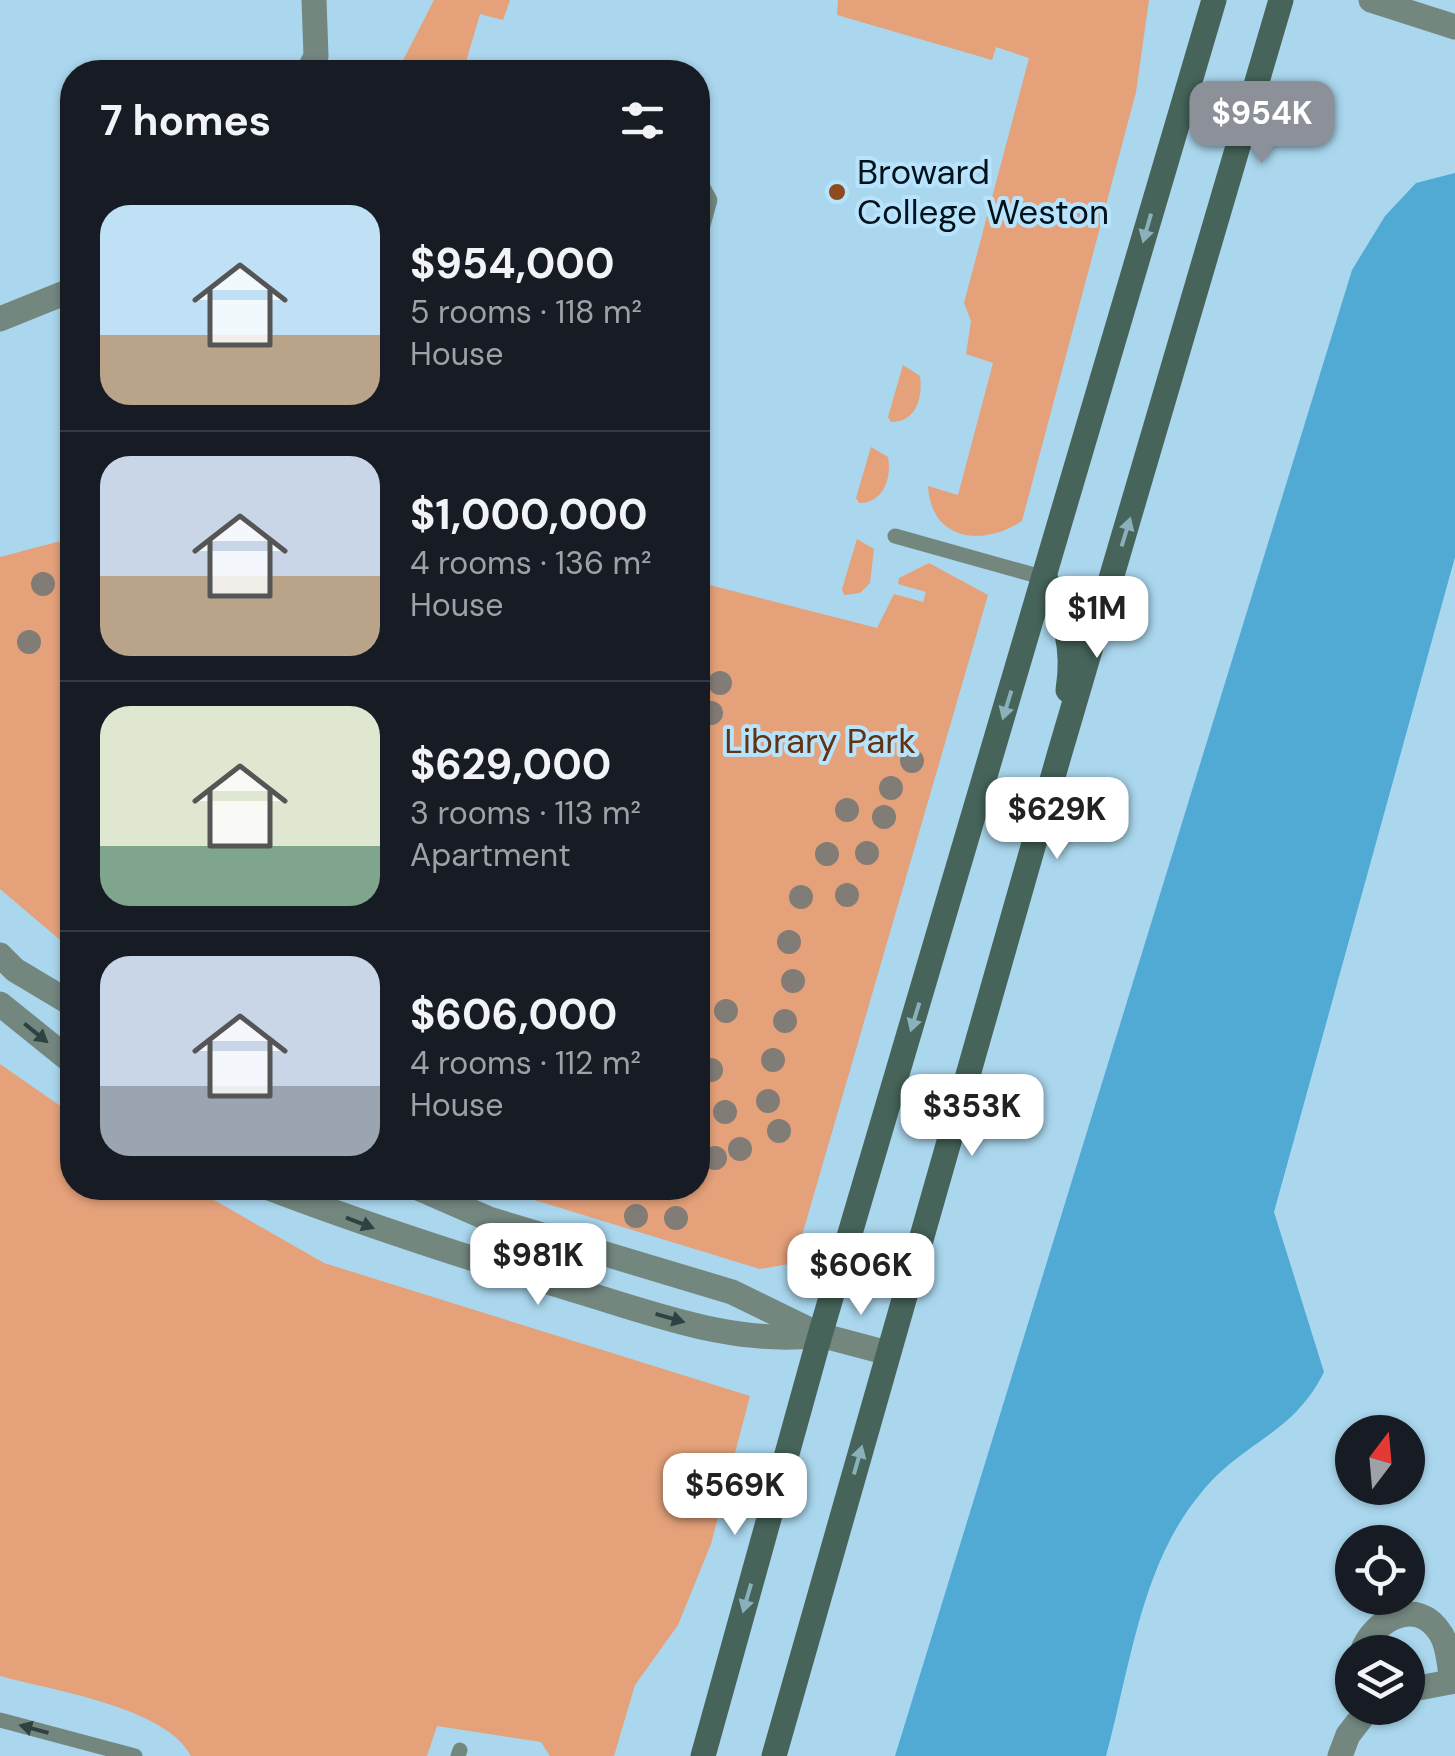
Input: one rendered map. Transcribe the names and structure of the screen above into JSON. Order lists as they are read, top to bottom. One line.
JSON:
{"parks":["Library Park"],"places":["Broward College Weston"],"north":"top","page":{"heading":"7 homes","price":["$954K","$1M","$629K","$353K","$981K","$606K","$569K"],"list":[{"name":"$954,000","note":"5 rooms · 118 m² · House"},{"name":"$1,000,000","note":"4 rooms · 136 m² · House"},{"name":"$629,000","note":"3 rooms · 113 m² · Apartment"},{"name":"$606,000","note":"4 rooms · 112 m² · House"}]}}
